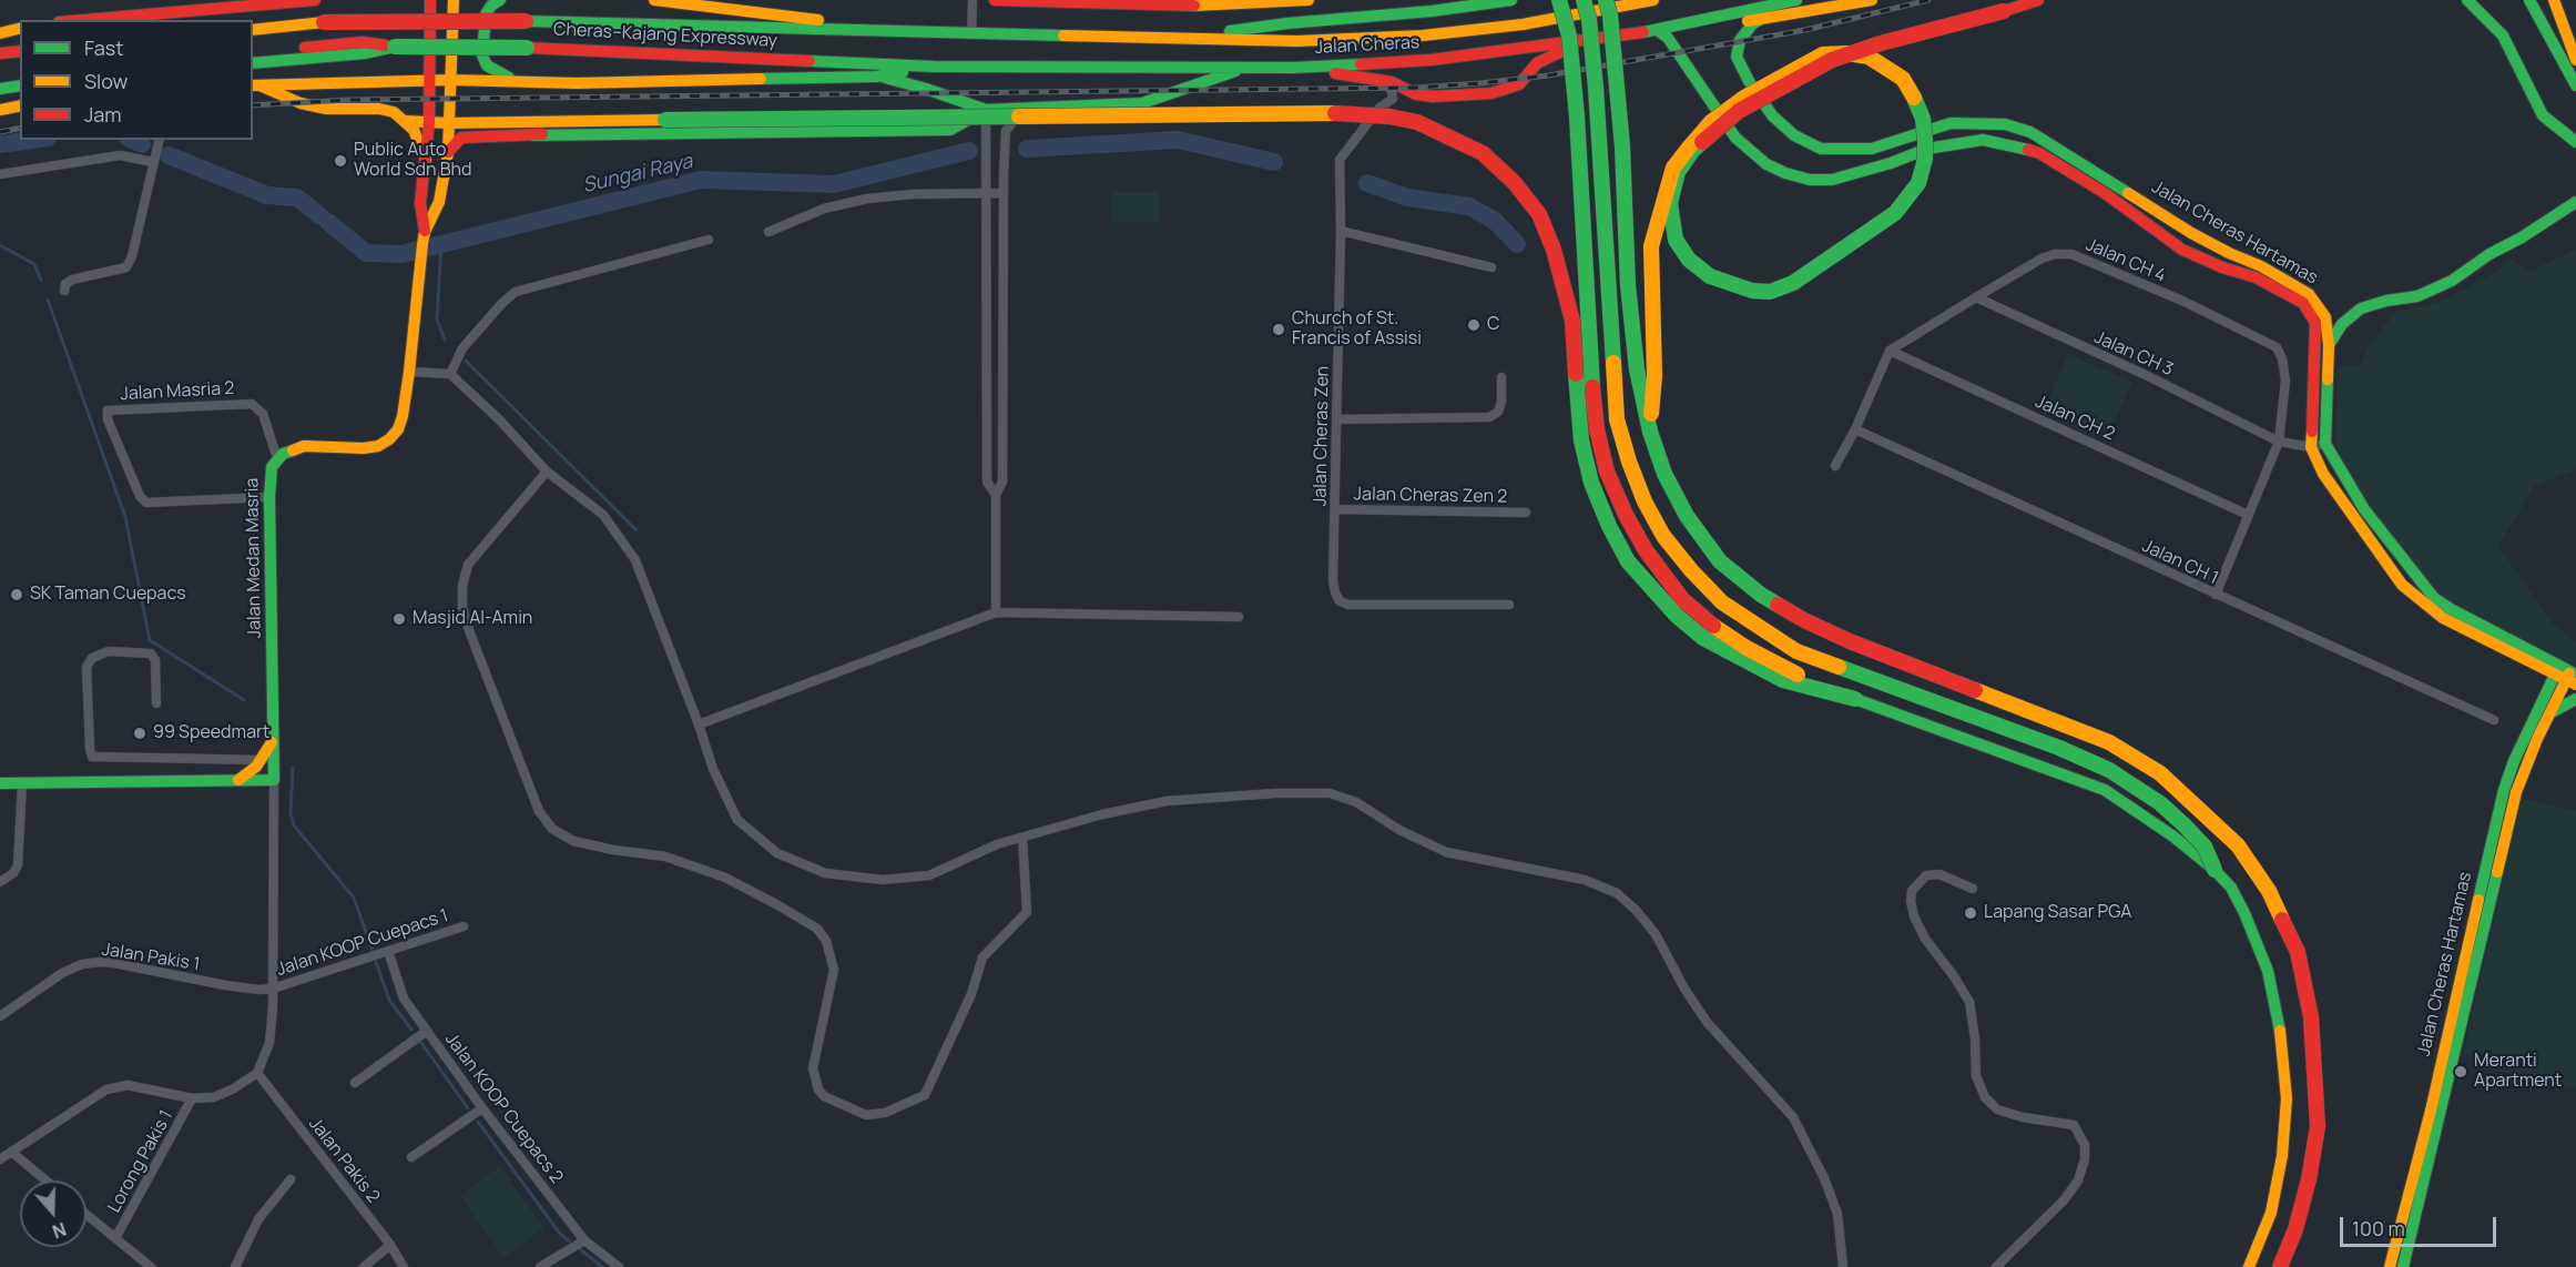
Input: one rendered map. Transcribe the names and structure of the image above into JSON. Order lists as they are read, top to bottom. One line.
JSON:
{"streets":{"main road":["Cheras–Kajang Expressway","Jalan Cheras","Jalan Cheras Hartamas","Jalan Medan Masria"],"street":["Jalan CH 4","Jalan CH 3","Jalan Masria 2","Jalan CH 2","Jalan Cheras Zen","Jalan Cheras Zen 2","Jalan CH 1","Jalan KOOP Cuepacs 1","Jalan Pakis 1","Jalan KOOP Cuepacs 2","Jalan Pakis 2","Lorong Pakis 1"]},"crossings":[["Cheras–Kajang Expressway","Jalan Cheras"],["Jalan Cheras","Jalan Cheras Hartamas"],["Jalan Cheras Hartamas","Jalan CH 3"],["Jalan CH 4","Jalan CH 3"],["Jalan CH 4","Jalan CH 2"],["Jalan CH 4","Jalan CH 1"],["Jalan Masria 2","Jalan Medan Masria"],["Jalan Cheras Zen","Jalan Cheras Zen 2"],["Jalan Medan Masria","Jalan KOOP Cuepacs 1"],["Jalan Medan Masria","Jalan Pakis 1"],["Jalan Medan Masria","Jalan Pakis 2"],["Jalan KOOP Cuepacs 1","Jalan Pakis 1"],["Jalan KOOP Cuepacs 1","Jalan KOOP Cuepacs 2"]],"water":["Sungai Raya"],"places":["Public Auto World Sdn Bhd","C","Church of St. Francis of Assisi","SK Taman Cuepacs","Masjid Al-Amin","99 Speedmart","Lapang Sasar PGA","Meranti Apartment"],"legend":["Fast","Slow","Jam"],"scale_bar":"100 m","north":"bottom"}
